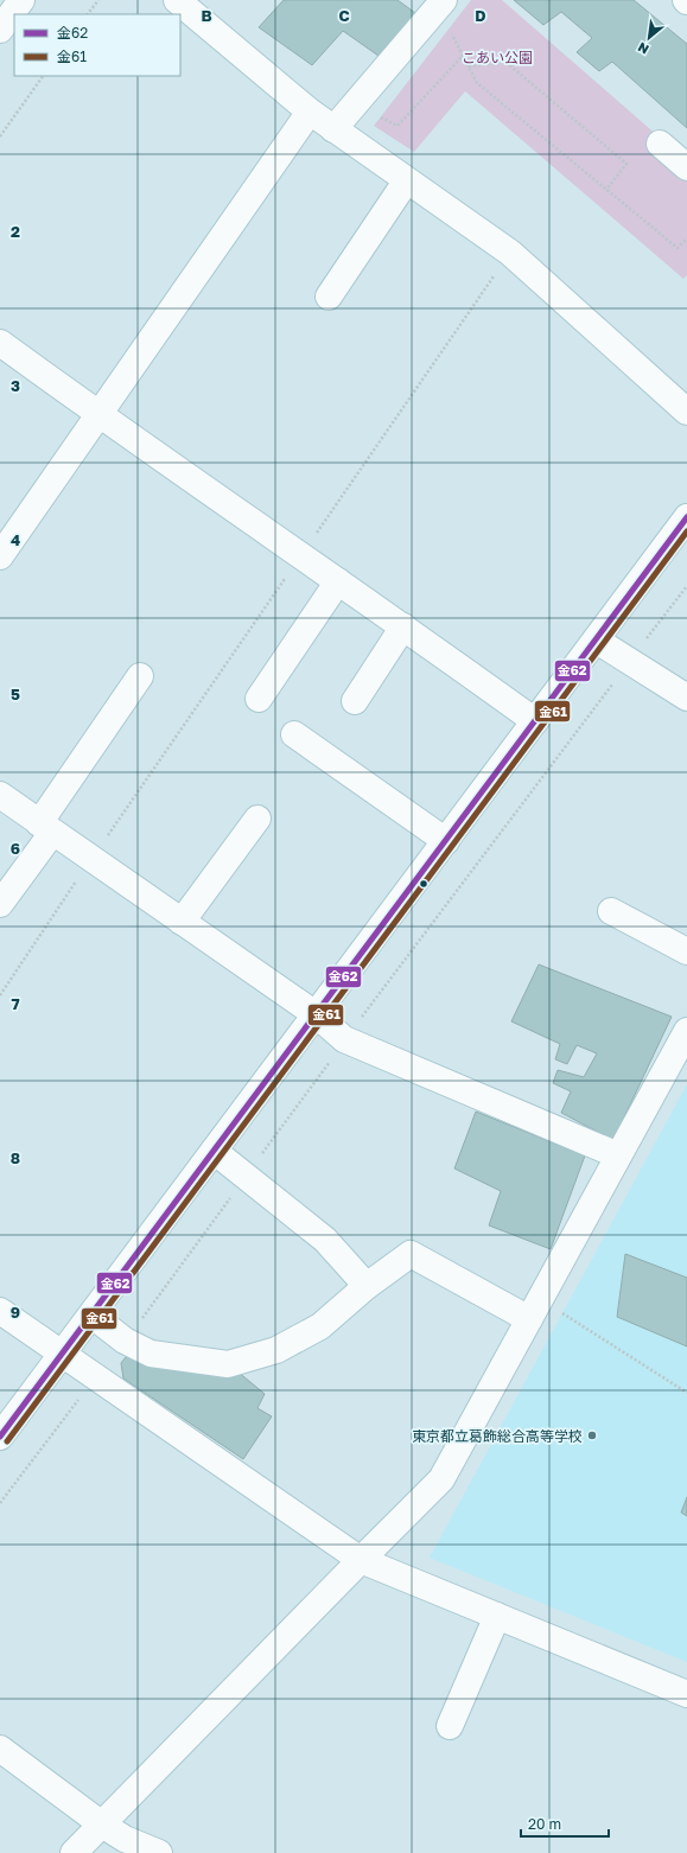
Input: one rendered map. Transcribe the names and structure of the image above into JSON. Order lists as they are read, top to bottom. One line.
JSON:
{"parks":["こあい公園"],"places":["東京都立葛飾総合高等学校"],"lines":["transit line 金62","transit line 金61"],"legend":["金62","金61"],"scale_bar":"20 m","north":"bottom left","grid":{"columns":["B","C","D"],"rows":["2","3","4","5","6","7","8","9"]}}
